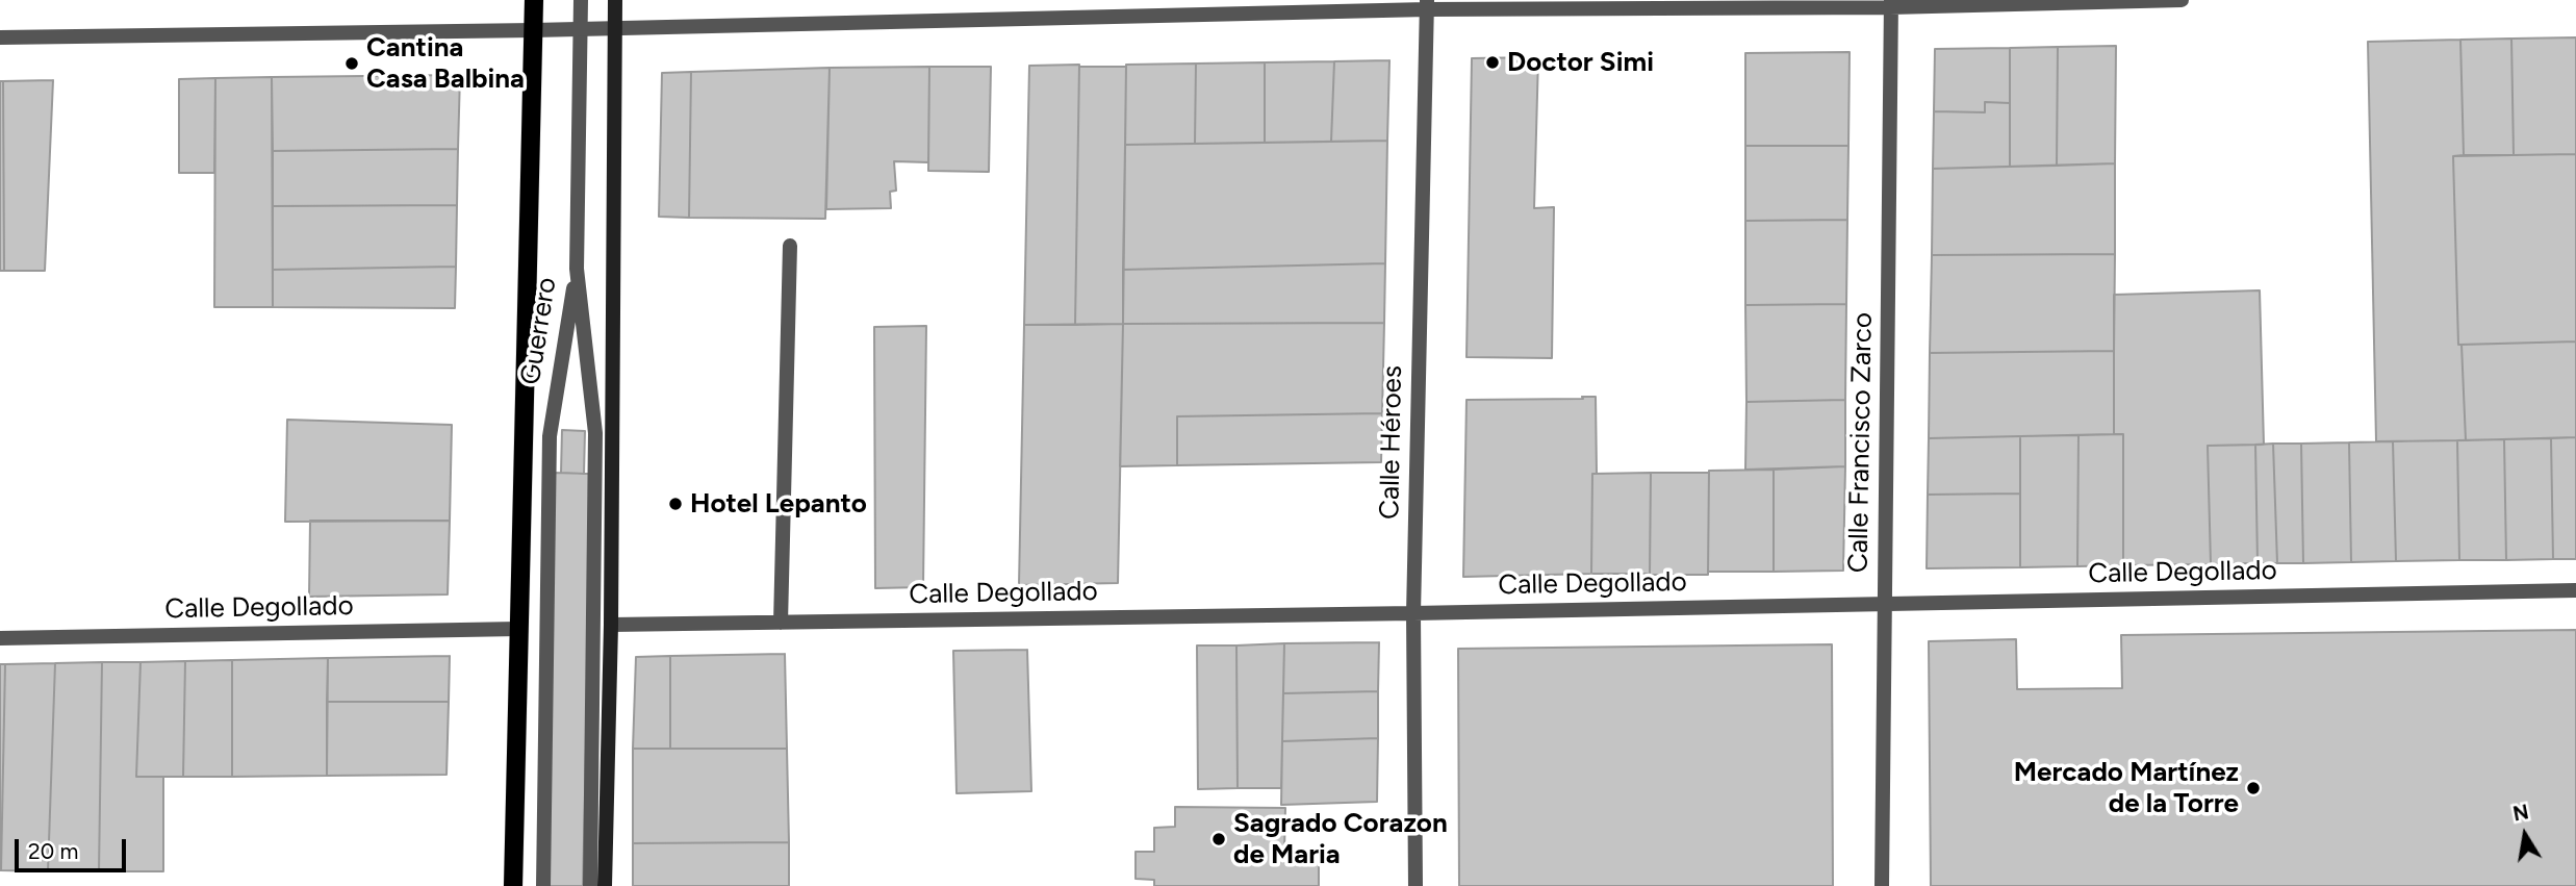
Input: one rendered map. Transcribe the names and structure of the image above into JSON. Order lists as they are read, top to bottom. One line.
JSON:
{"streets":{"main road":["Guerrero"],"street":["Calle Héroes","Calle Francisco Zarco","Calle Degollado"]},"crossings":[["Guerrero","Calle Degollado"],["Calle Héroes","Calle Degollado"],["Calle Francisco Zarco","Calle Degollado"]],"places":["Doctor Simi","Cantina Casa Balbina","Hotel Lepanto","Mercado Martínez de la Torre","Sagrado Corazon de Maria"],"scale_bar":"20 m","north":"top"}
